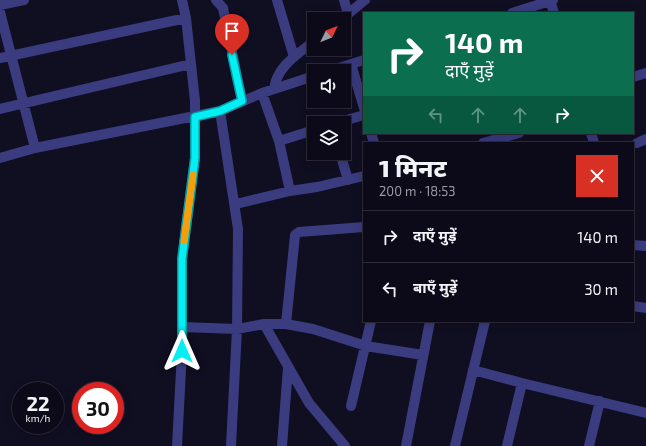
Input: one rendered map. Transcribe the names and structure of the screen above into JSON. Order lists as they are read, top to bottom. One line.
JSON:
{"north":"top right","page":{"turn":["140 m","दाएँ मुड़ें"],"heading":["1 मिनट","200 m · 18:53"],"list":[{"name":"दाएँ मुड़ें","value":"140 m"},{"name":"बाएँ मुड़ें","value":"30 m"}],"speed":"22 km/h","limit":"30"}}
